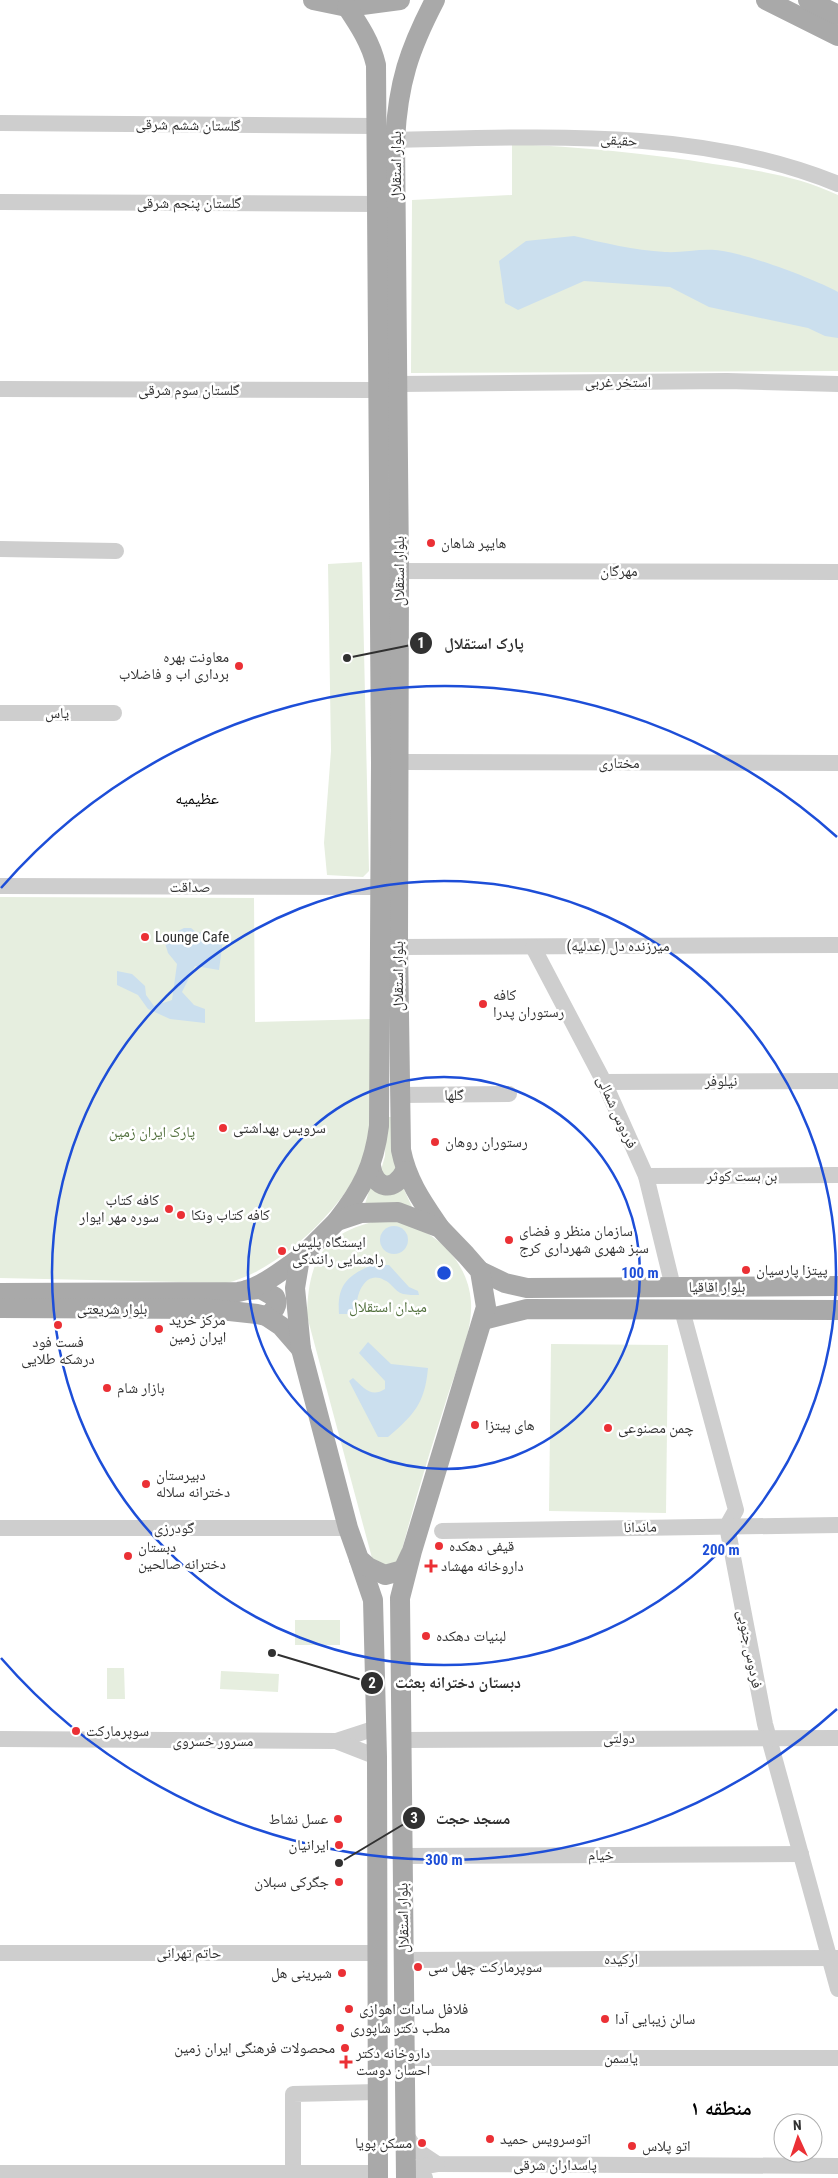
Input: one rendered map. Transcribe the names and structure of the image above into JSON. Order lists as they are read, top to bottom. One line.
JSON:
{"streets":{"main road":["بلوار استقلال","بلوار اقاقیا","بلوار شریعتی"],"street":["گلستان ششم شرقی","حقیقی","گلستان پنجم شرقی","استخر غربی","گلستان سوم شرقی","مهرگان","یاس","مختاری","صداقت","میرزنده دل (عدلیه)","نیلوفر","گلها","فردوس شمالی","بن بست کوثر","ماندانا","گودرزی","فردوس جنوبی","دولتی","مسرور خسروی","خیام","حاتم تهرانی","ارکیده","یاسمن","پاسداران شرقی"]},"crossings":[["گلستان ششم شرقی","بلوار استقلال"],["حقیقی","بلوار استقلال"],["بلوار استقلال","گلستان پنجم شرقی"],["بلوار استقلال","استخر غربی"],["بلوار استقلال","گلستان سوم شرقی"],["بلوار استقلال","مهرگان"],["بلوار استقلال","مختاری"],["بلوار استقلال","صداقت"],["بلوار استقلال","میرزنده دل (عدلیه)"],["بلوار استقلال","گلها"],["بلوار استقلال","دولتی"],["بلوار استقلال","خیام"],["بلوار استقلال","حاتم تهرانی"],["بلوار استقلال","ارکیده"],["بلوار استقلال","یاسمن"],["میرزنده دل (عدلیه)","فردوس شمالی"],["نیلوفر","فردوس شمالی"],["فردوس شمالی","بن بست کوثر"],["فردوس شمالی","بلوار اقاقیا"],["بلوار اقاقیا","فردوس جنوبی"],["ماندانا","فردوس جنوبی"],["فردوس جنوبی","دولتی"],["فردوس جنوبی","خیام"],["فردوس جنوبی","ارکیده"]],"districts":["عظیمیه","منطقه ۱"],"parks":["پارک ایران زمین","میدان استقلال"],"places":{"other":["هایپر شاهان","پارک استقلال","معاونت بهره برداری اب و فاضلاب","Lounge Cafe","کافه رستوران پدرا","سرویس بهداشتی","رستوران روهان","کافه کتاب سوره مهر ایوار","کافه کتاب ونکا","سازمان منظر و فضای سبز شهری شهرداری کرج","ایستگاه پلیس راهنمایی رانندگی","پیتزا پارسیان","فست فود درشکه طلایی","مرکز خرید ایران زمین","بازار شام","های پیتزا","چمن مصنوعی","دبیرستان دخترانه سلاله","قیفی دهکده","دبستان دخترانه صالحین","لبنیات دهکده","دبستان دخترانه بعثت","سوپرمارکت","عسل نشاط","ایرانیان","مسجد حجت","جگرکی سبلان","سوپرمارکت چهل سی","شیرینی هل","فلافل سادات اهوازی","سالن زیبایی آدا","مطب دکتر شاپوری","محصولات فرهنگی ایران زمین","اتوسرویس حمید","مسکن پویا","اتو پلاس"],"health":["داروخانه مهشاد","داروخانه دکتر احسان دوست"]},"north":"top","rings":["100 m","200 m","300 m"]}
